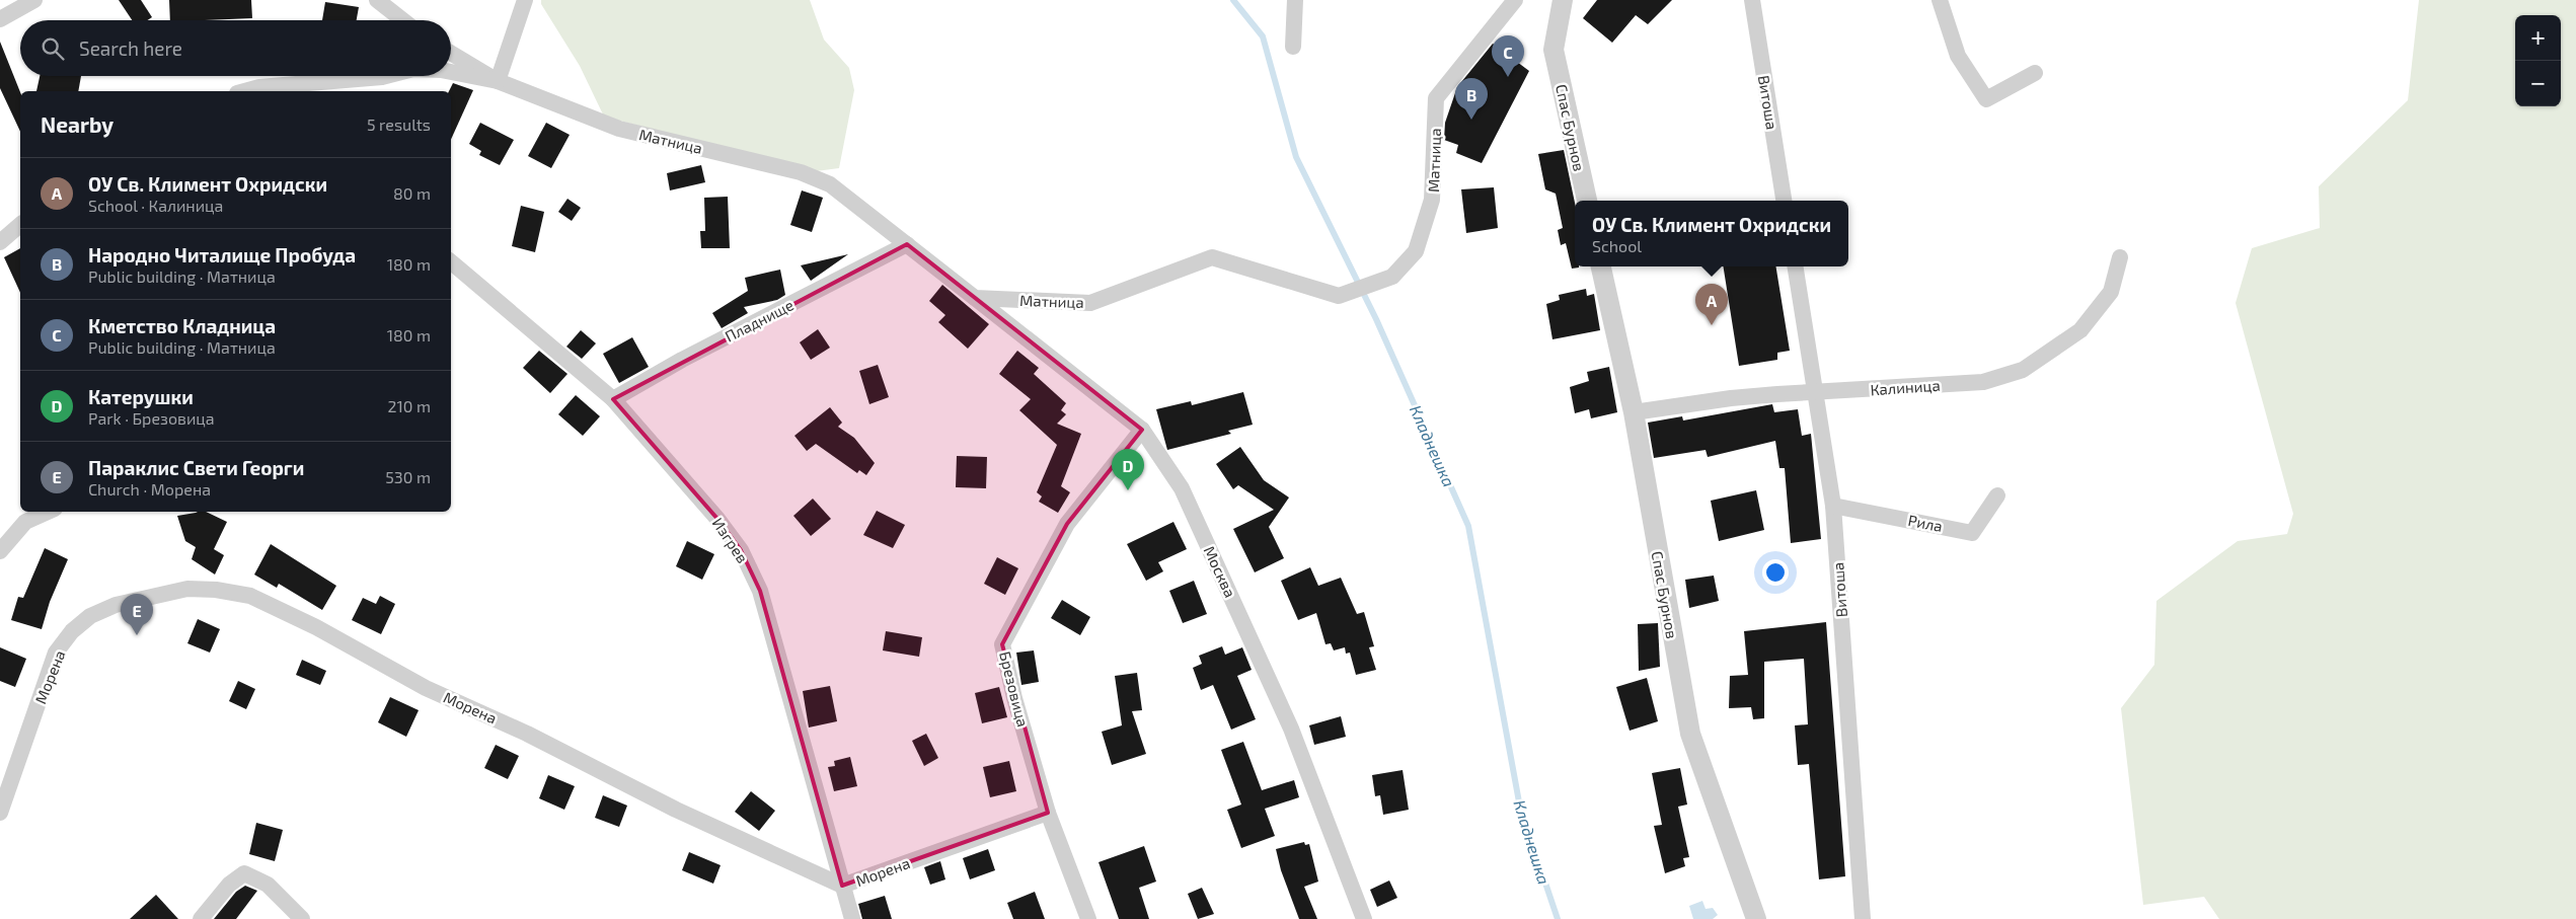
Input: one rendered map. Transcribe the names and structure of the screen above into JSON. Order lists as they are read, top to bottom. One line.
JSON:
{"streets":{"street":["Витоша","Спас Бурнов","Матница","Пладнище","Калиница","Рила","Изгрев","Москва","Морена","Брезовица"]},"crossings":[["Витоша","Калиница"],["Витоша","Рила"],["Спас Бурнов","Калиница"],["Матница","Пладнище"],["Матница","Москва"],["Пладнище","Изгрев"],["Изгрев","Морена"],["Москва","Брезовица"],["Морена","Брезовица"]],"water":["Кладнешка"],"page":{"map_buttons":["+","−"],"search":"Search here","pins":["C","B","A","D","E"],"heading":["Nearby","5 results"],"list":[{"mark":"A","name":"ОУ Св. Климент Охридски","note":"School · Калиница","value":"80 m"},{"mark":"B","name":"Народно Читалище Пробуда","note":"Public building · Матница","value":"180 m"},{"mark":"C","name":"Кметство Кладница","note":"Public building · Матница","value":"180 m"},{"mark":"D","name":"Катерушки","note":"Park · Брезовица","value":"210 m"},{"mark":"E","name":"Параклис Свети Георги","note":"Church · Морена","value":"530 m"}],"popup":["ОУ Св. Климент Охридски","School"]}}
